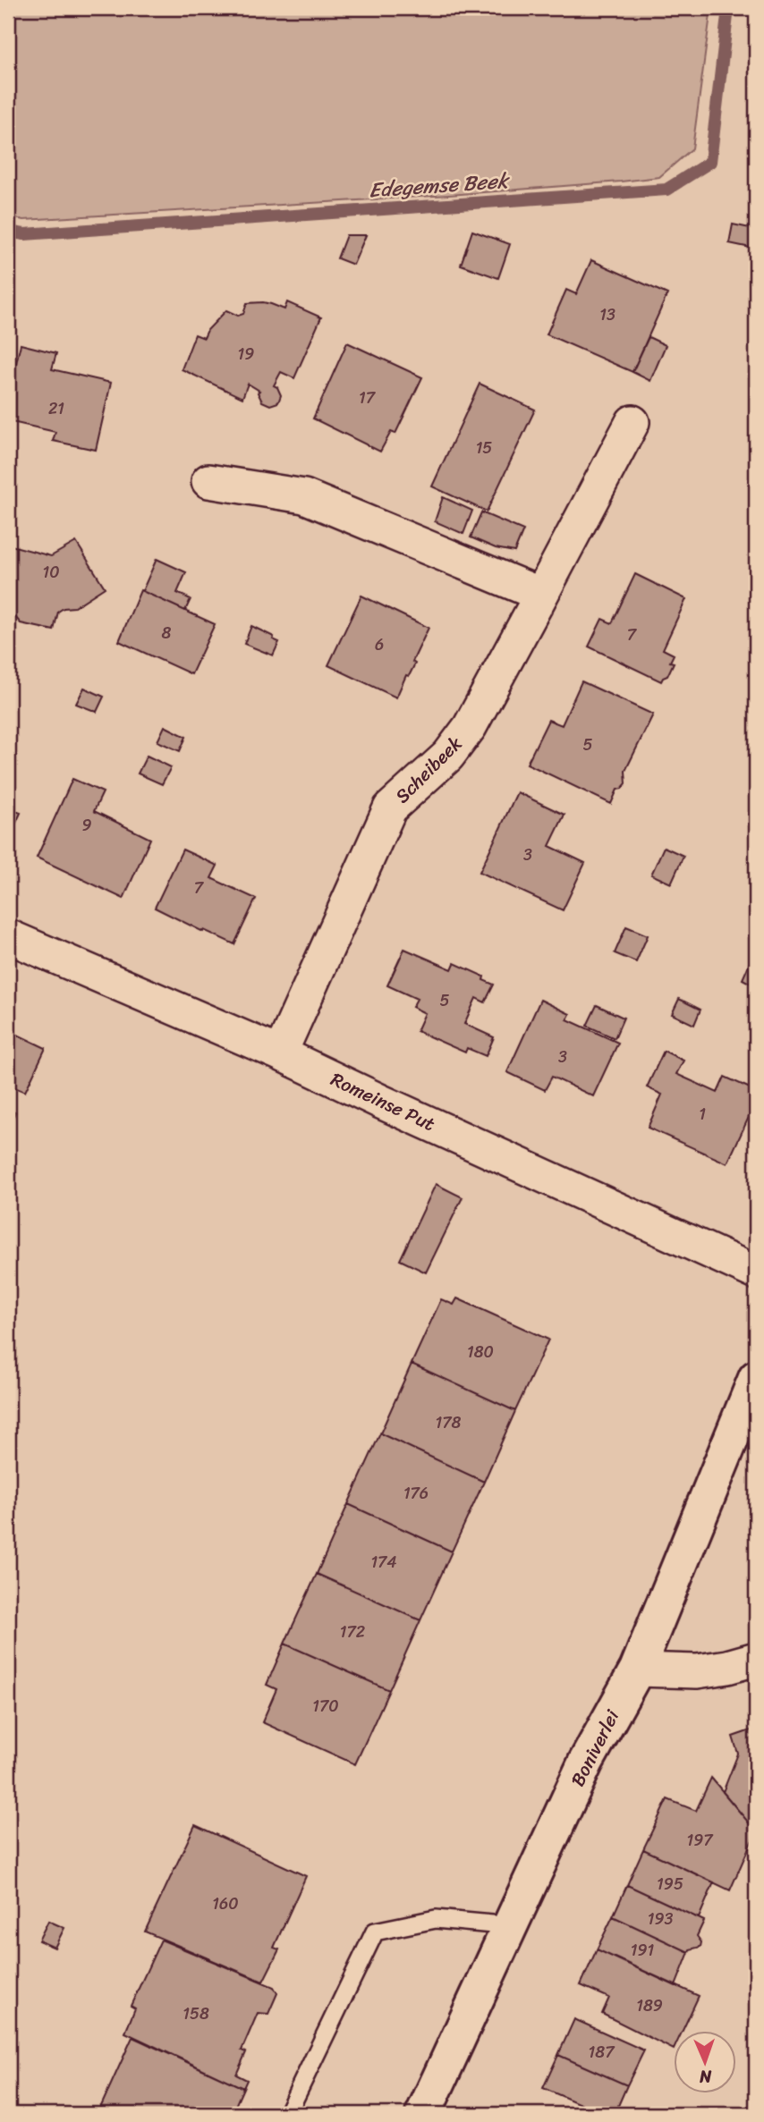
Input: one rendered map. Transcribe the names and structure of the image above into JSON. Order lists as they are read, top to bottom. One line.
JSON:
{"streets":{"main road":["Boniverlei"],"street":["Scheibeek","Romeinse Put"]},"crossings":[["Scheibeek","Romeinse Put"]],"water":["Edegemse Beek"],"house_numbers":["13","19","17","21","15","10","8","7","6","5","9","3","7","5","3","1","180","178","176","174","172","170","197","195","160","193","191","189","158","187"],"north":"bottom"}
